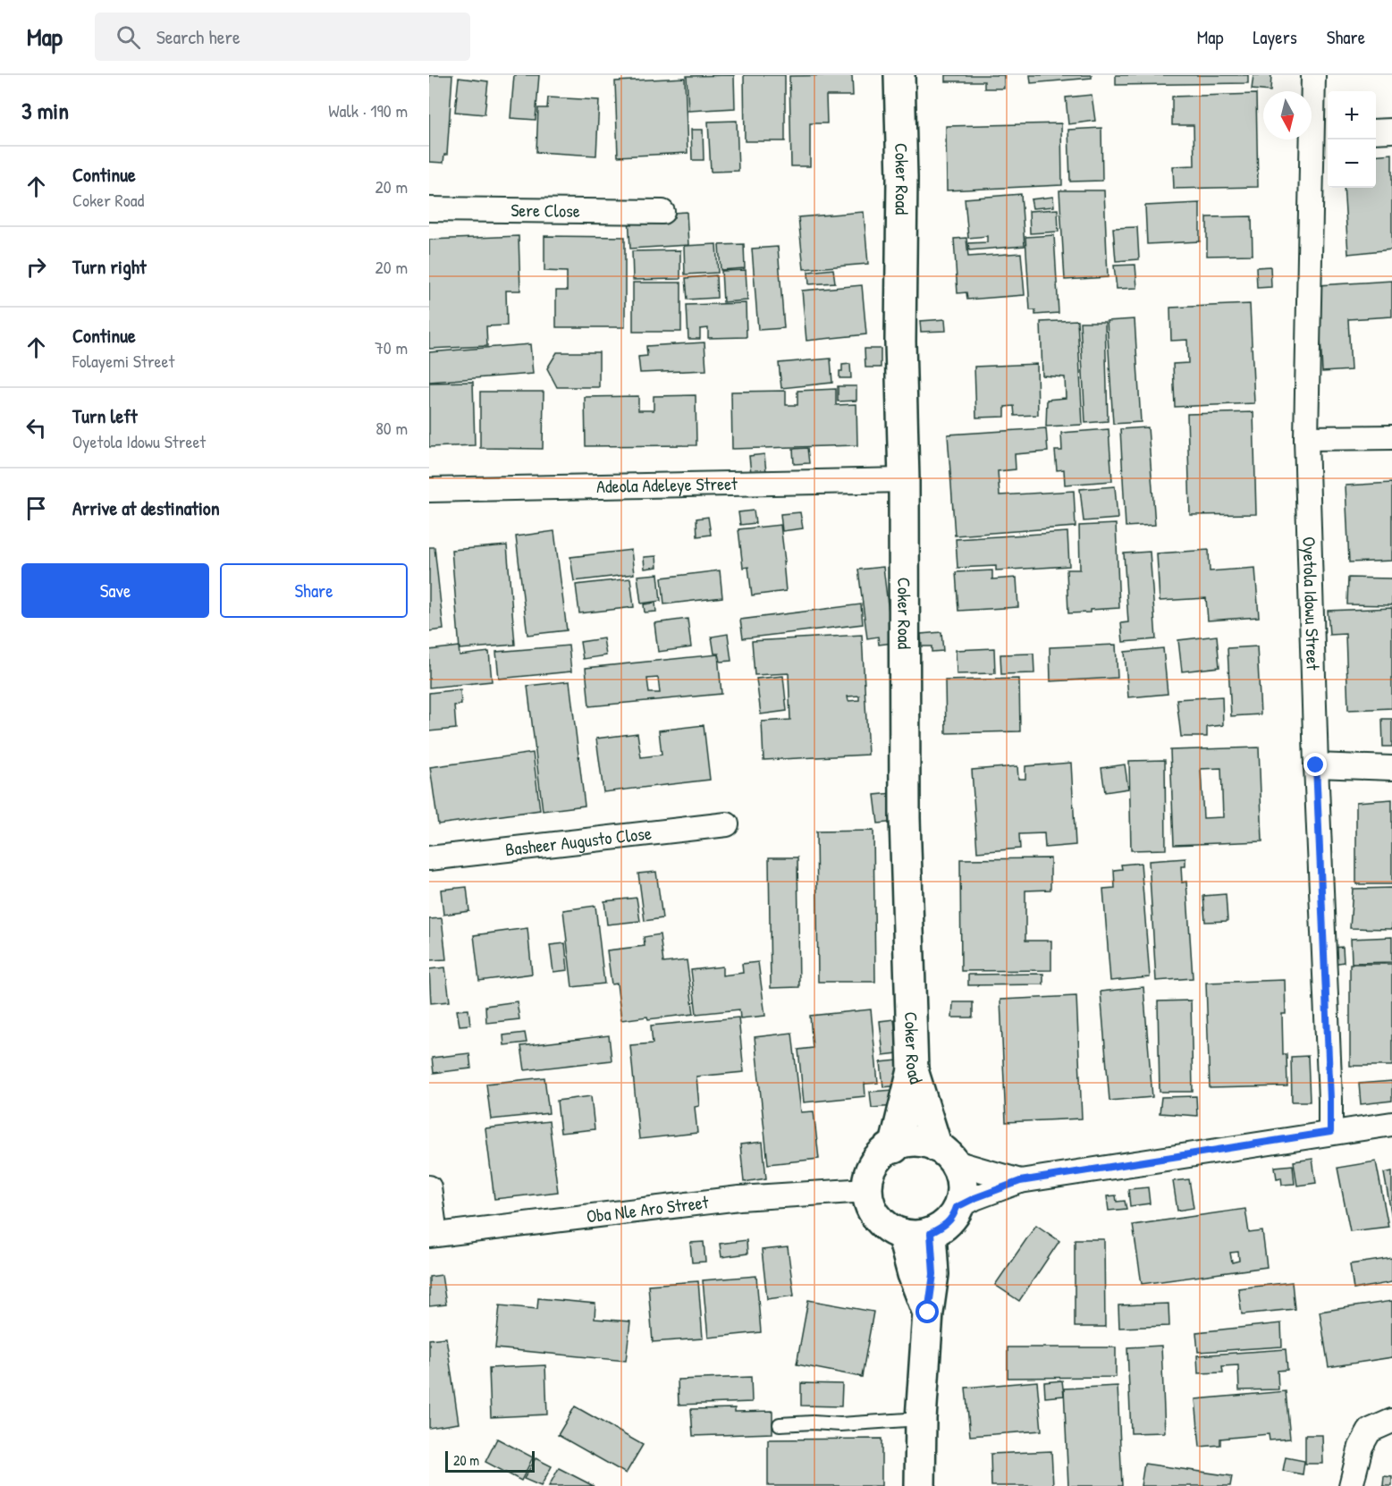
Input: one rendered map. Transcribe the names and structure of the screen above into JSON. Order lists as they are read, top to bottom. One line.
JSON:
{"streets":{"main road":["Coker Road"],"street":["Sere Close","Adeola Adeleye Street","Oyetola Idowu Street","Basheer Augusto Close","Oba Nle Aro Street"]},"crossings":[["Coker Road","Adeola Adeleye Street"],["Coker Road","Oba Nle Aro Street"]],"scale_bar":"20 m","north":"bottom","page":{"header":"Map","search":"Search here","nav":["Map","Layers","Share"],"heading":["3 min","Walk · 190 m"],"map_buttons":["+","−"],"list":[["Continue","Coker Road","20 m"],["Turn right","20 m"],["Continue","Folayemi Street","70 m"],["Turn left","Oyetola Idowu Street","80 m"],"Arrive at destination"],"buttons":["Save","Share"],"scale":"20 m"}}
